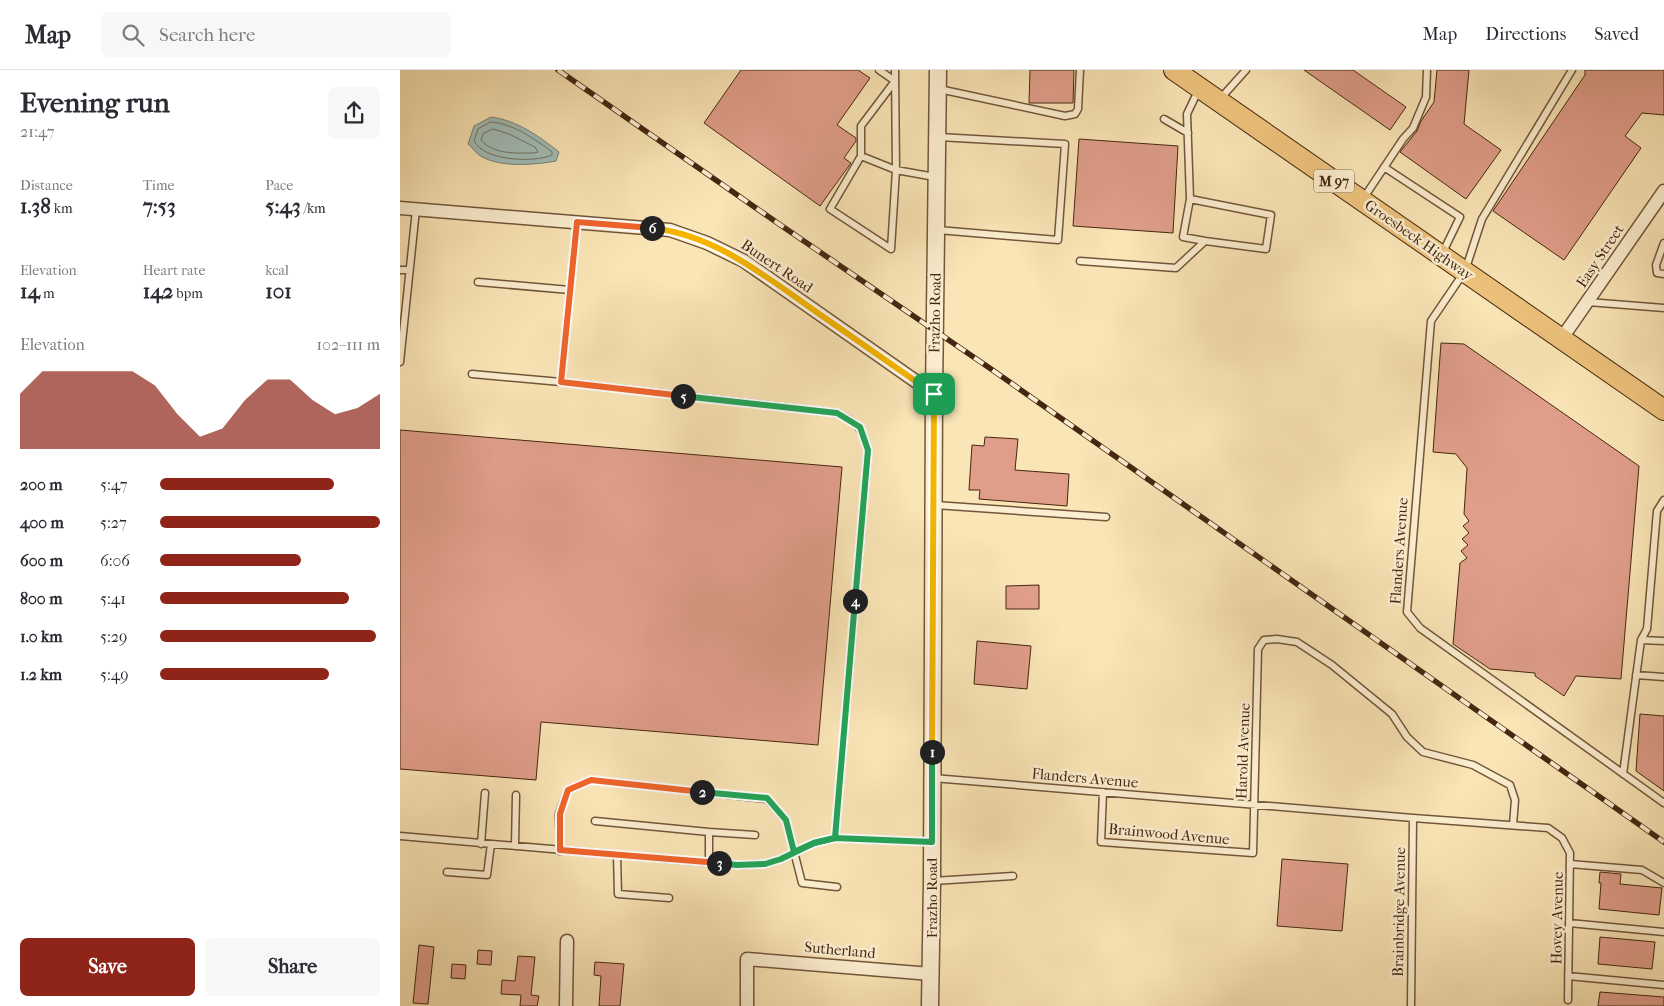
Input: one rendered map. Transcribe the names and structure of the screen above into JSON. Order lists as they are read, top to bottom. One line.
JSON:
{"streets":{"main road":["M 97","Groesbeck Highway"],"street":["Easy Street","Bunert Road","Frazho Road","Sutherland"],"lane":["Flanders Avenue","Harold Avenue","Brainwood Avenue","Brainbridge Avenue","Hovey Avenue"]},"crossings":[["Groesbeck Highway","Easy Street"],["Groesbeck Highway","Flanders Avenue"],["Bunert Road","Frazho Road"],["Frazho Road","Flanders Avenue"],["Frazho Road","Sutherland"],["Flanders Avenue","Harold Avenue"],["Flanders Avenue","Brainwood Avenue"],["Flanders Avenue","Brainbridge Avenue"],["Flanders Avenue","Hovey Avenue"],["Harold Avenue","Brainwood Avenue"]],"page":{"header":"Map","search":"Search here","nav":["Map","Directions","Saved"],"heading":["Evening run","21:47"],"stats":[["Distance","1.38 km"],["Time","7:53"],["Pace","5:43 /km"],["Elevation","14 m"],["Heart rate","142 bpm"],["kcal","101"]],"pins":["6","5","4","1","2","3"],"chart":["Elevation","102–111 m"],"list":[{"name":"200 m","note":"5:47"},{"name":"400 m","note":"5:27"},{"name":"600 m","note":"6:06"},{"name":"800 m","note":"5:41"},{"name":"1.0 km","note":"5:29"},{"name":"1.2 km","note":"5:49"}],"buttons":["Save","Share"]}}
